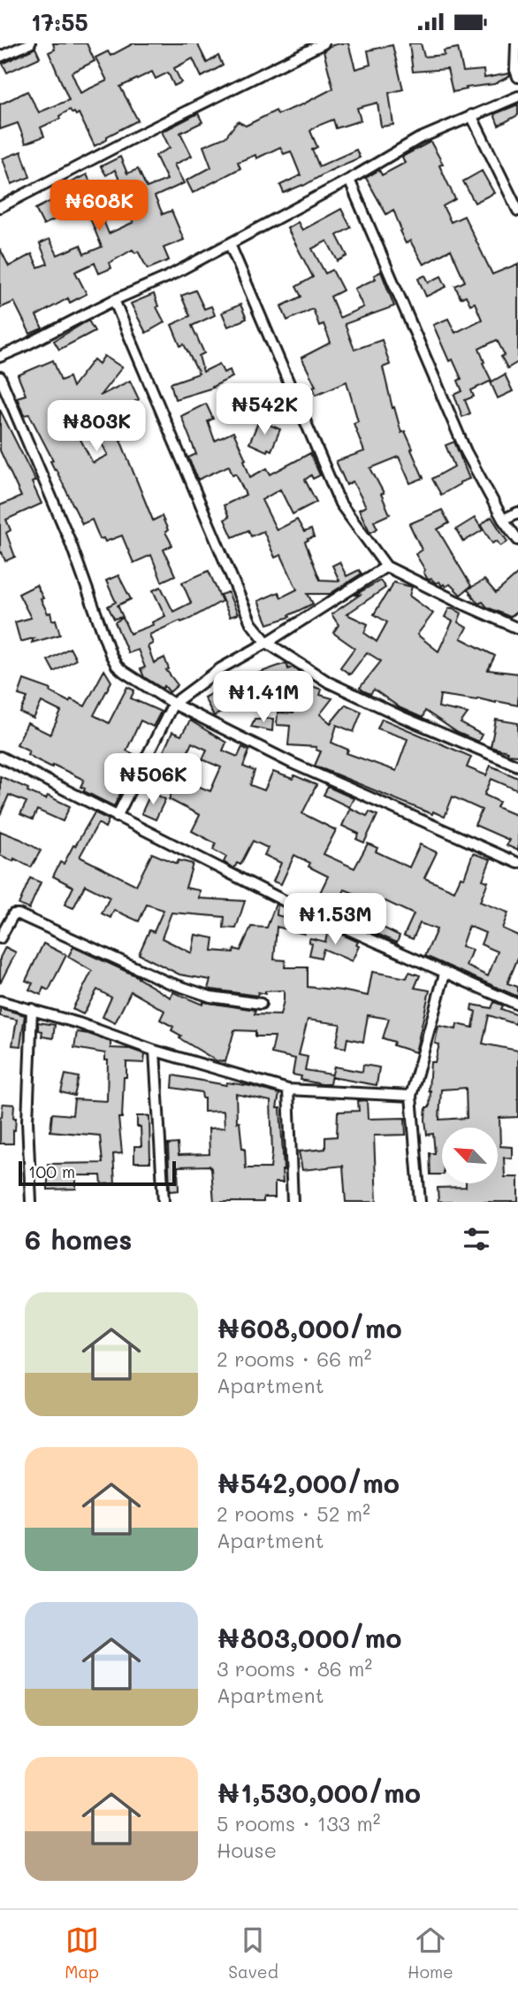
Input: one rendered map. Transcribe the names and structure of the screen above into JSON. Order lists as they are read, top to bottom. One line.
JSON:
{"scale_bar":"100 m","north":"top left","page":{"status":"17:55","price":["₦608K","₦542K","₦803K","₦1.41M","₦506K","₦1.53M"],"scale":"100 m","heading":"6 homes","list":[{"name":"₦608,000/mo","note":"2 rooms · 66 m² · Apartment"},{"name":"₦542,000/mo","note":"2 rooms · 52 m² · Apartment"},{"name":"₦803,000/mo","note":"3 rooms · 86 m² · Apartment"},{"name":"₦1,530,000/mo","note":"5 rooms · 133 m² · House"}],"tabs":["Map","Saved","Home"]}}
